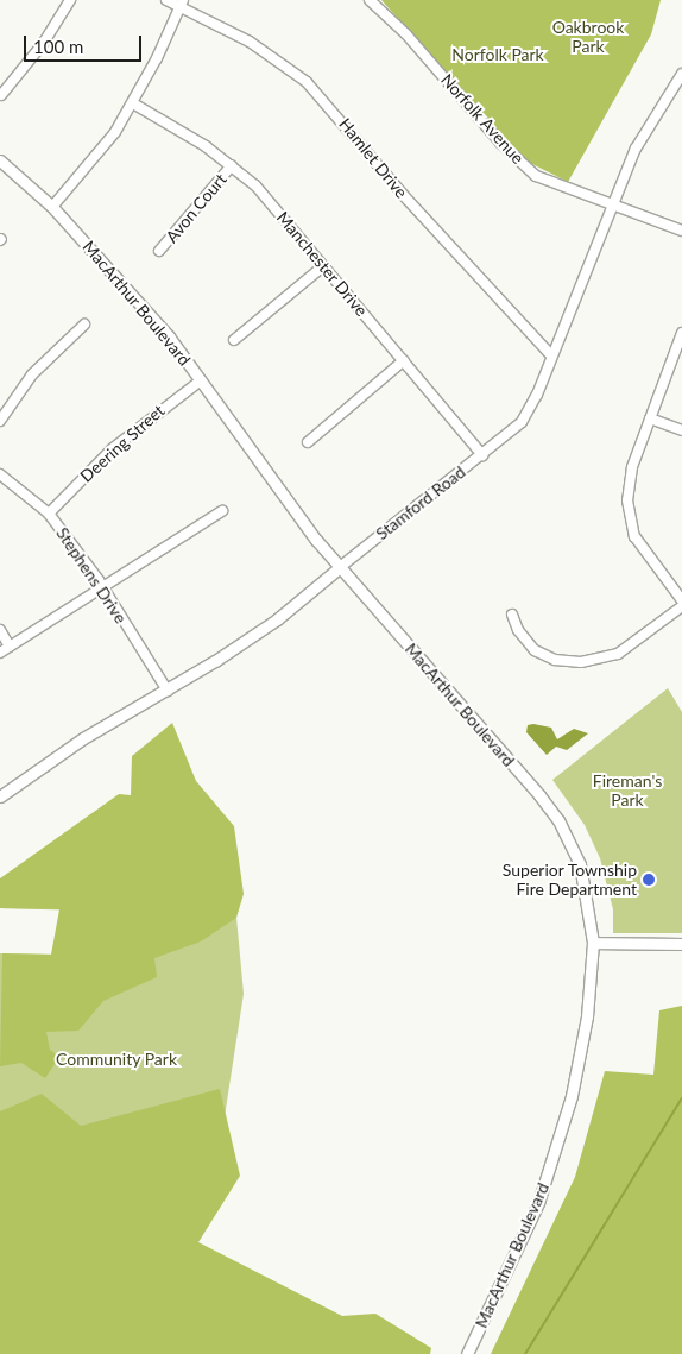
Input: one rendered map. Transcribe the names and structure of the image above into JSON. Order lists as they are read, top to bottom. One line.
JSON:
{"streets":{"street":["Norfolk Avenue","Hamlet Drive","Avon Court","Manchester Drive","MacArthur Boulevard","Deering Street","Stamford Road","Stephens Drive"]},"crossings":[["Norfolk Avenue","Stamford Road"],["Hamlet Drive","Stamford Road"],["Avon Court","Manchester Drive"],["Manchester Drive","Stamford Road"],["MacArthur Boulevard","Deering Street"],["MacArthur Boulevard","Stamford Road"],["Deering Street","Stephens Drive"],["Stamford Road","Stephens Drive"]],"parks":["Oakbrook Park","Norfolk Park","Fireman's Park","Community Park"],"places":["Superior Township Fire Department"],"scale_bar":"100 m"}
